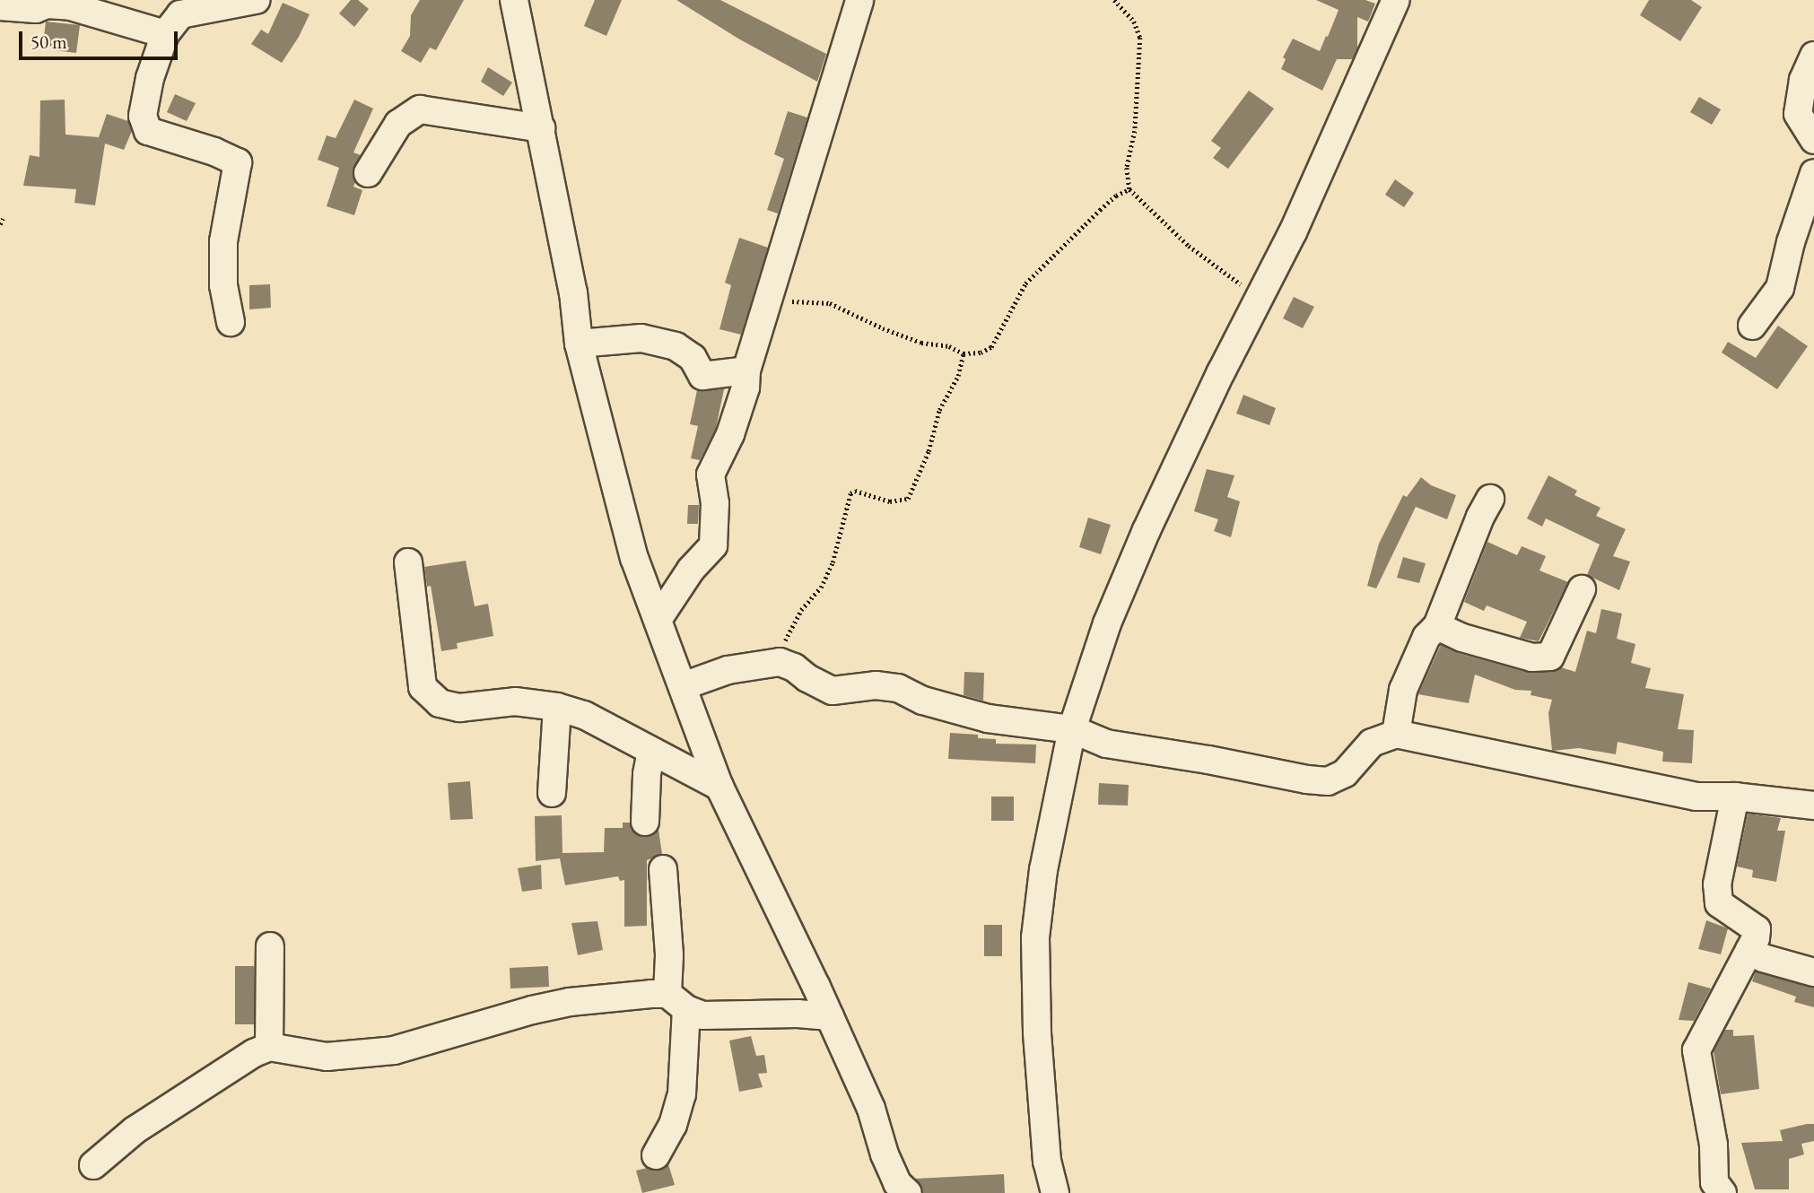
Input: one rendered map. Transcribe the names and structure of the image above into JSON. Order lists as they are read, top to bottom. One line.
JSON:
{"scale_bar":"50 m"}
